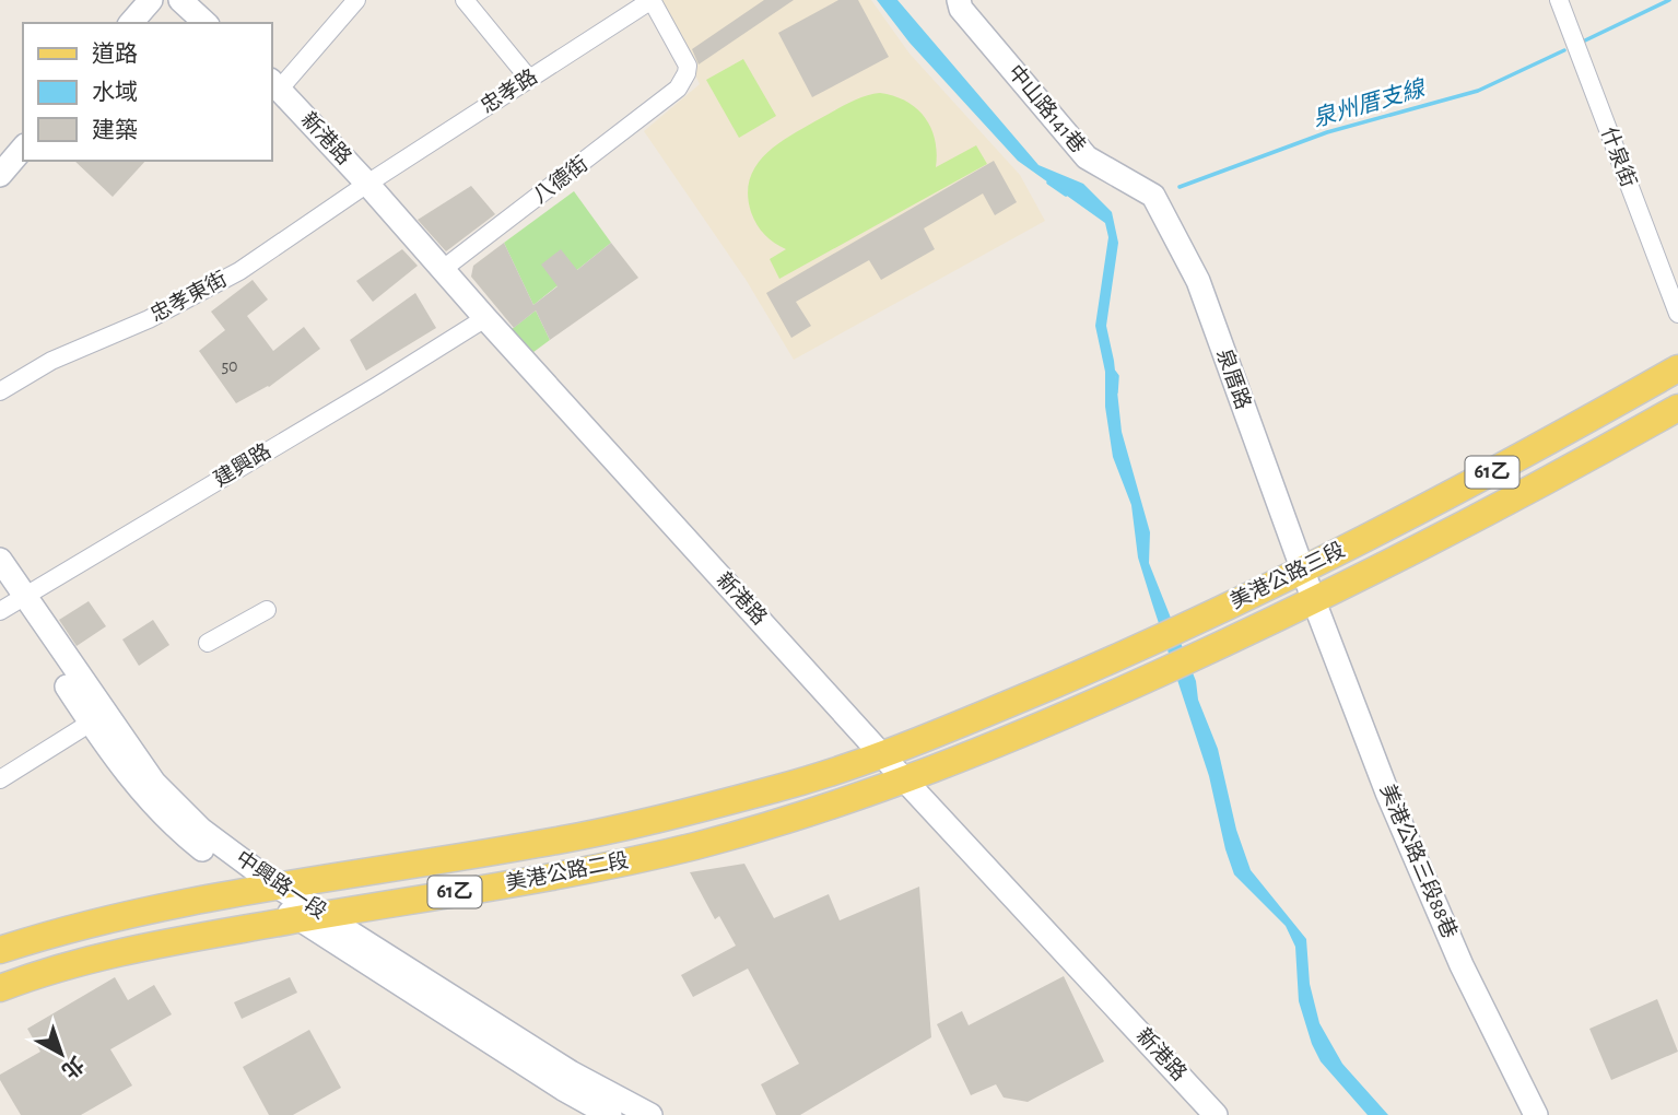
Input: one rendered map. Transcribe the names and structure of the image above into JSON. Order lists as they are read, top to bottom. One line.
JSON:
{"streets":{"main road":["61乙","美港公路三段","美港公路二段"],"street":["忠孝路","中山路141巷","新港路","什泉街","八德街","忠孝東街","泉厝路","建興路","美港公路三段88巷","中興路一段"]},"crossings":[["忠孝路","新港路"],["忠孝路","八德街"],["忠孝路","忠孝東街"],["中山路141巷","泉厝路"],["新港路","八德街"],["新港路","忠孝東街"],["新港路","建興路"],["新港路","美港公路三段"],["新港路","美港公路二段"],["泉厝路","美港公路三段"],["泉厝路","美港公路三段88巷"],["建興路","中興路一段"],["美港公路三段","美港公路三段88巷"],["美港公路三段","美港公路二段"],["美港公路二段","中興路一段"]],"water":["泉州厝支線"],"house_numbers":["50"],"legend":["道路","水域","建築"],"north":"bottom right"}
